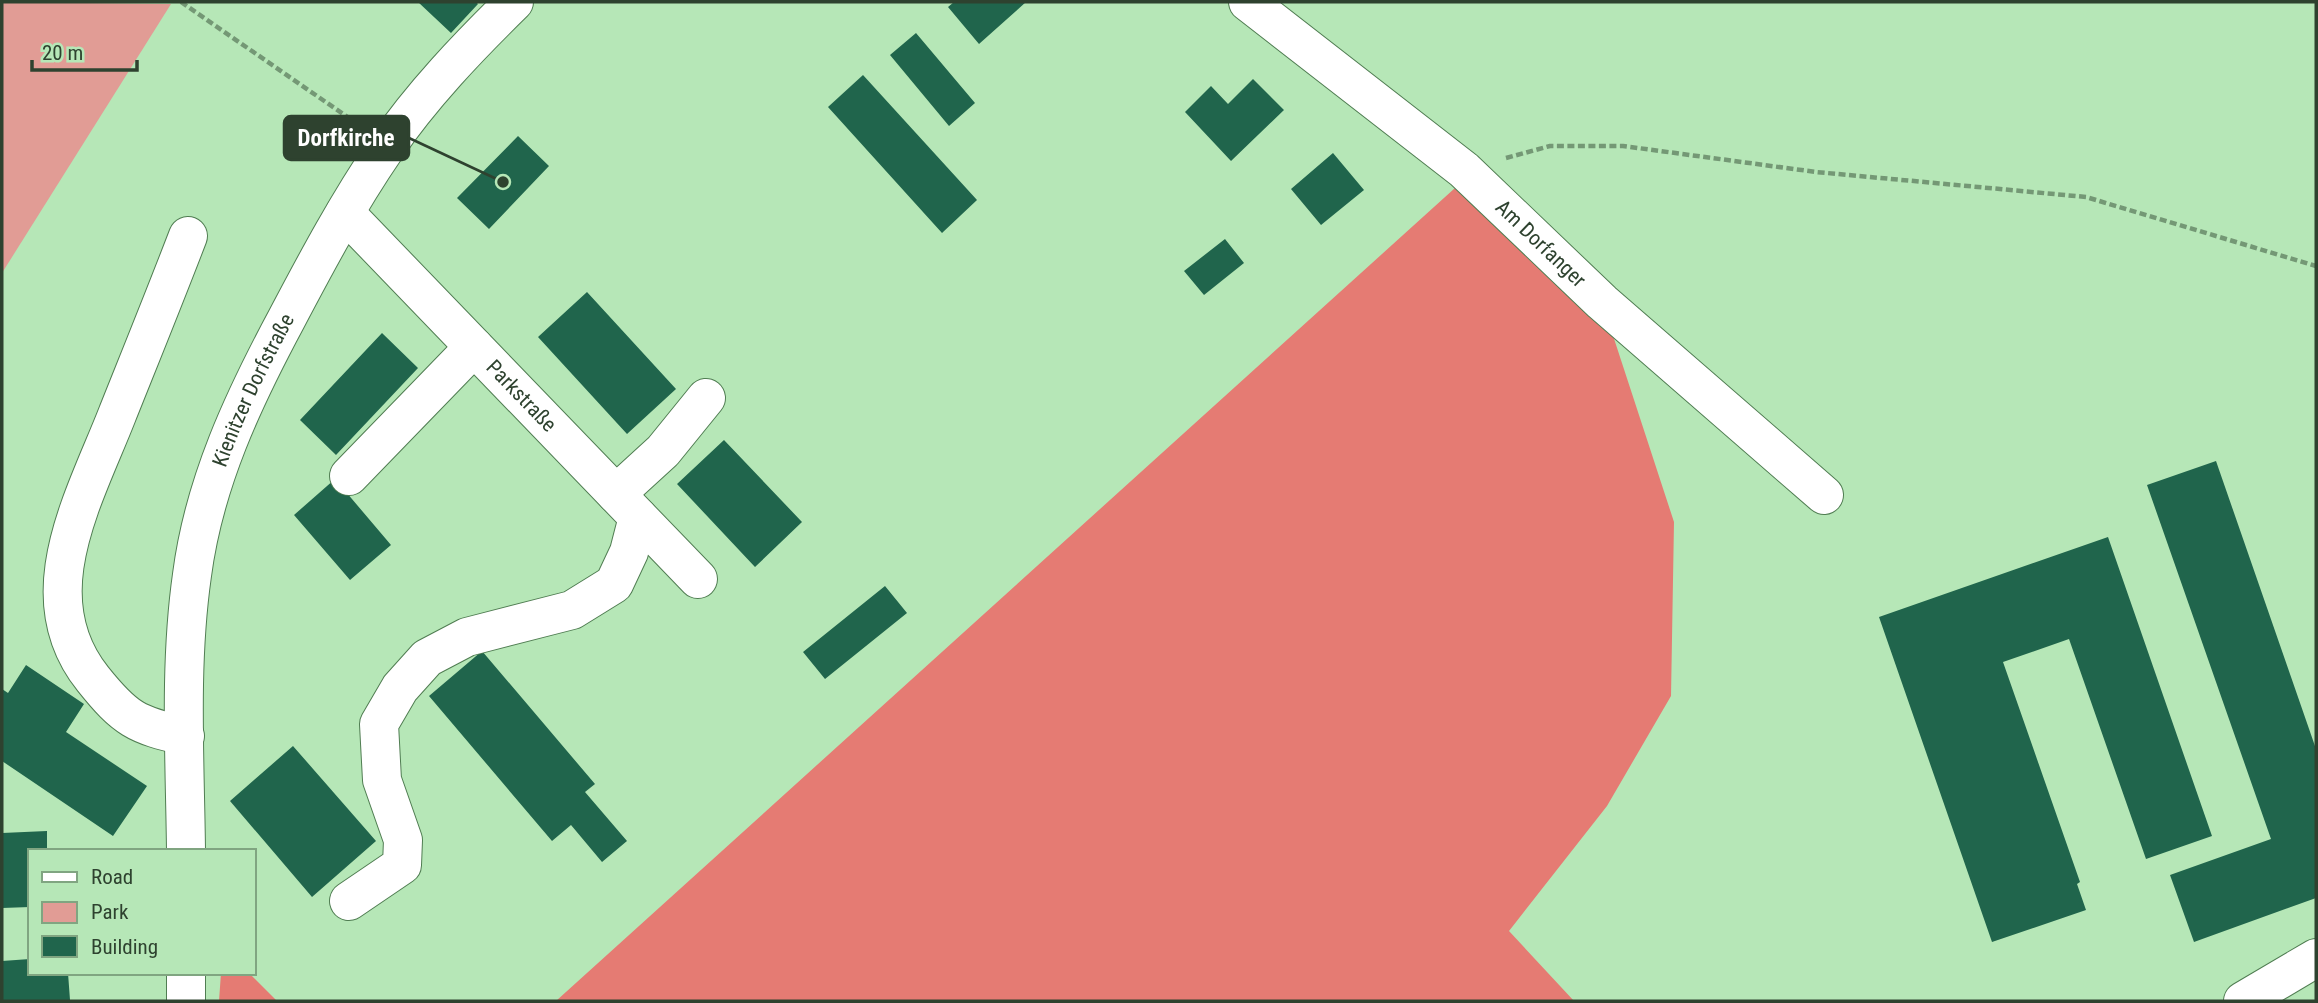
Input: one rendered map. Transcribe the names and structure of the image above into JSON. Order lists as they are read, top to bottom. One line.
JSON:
{"streets":{"street":["Am Dorfanger","Kienitzer Dorfstraße","Parkstraße"]},"crossings":[["Kienitzer Dorfstraße","Parkstraße"]],"places":["Dorfkirche"],"legend":["Road","Park","Building"],"scale_bar":"20 m"}
